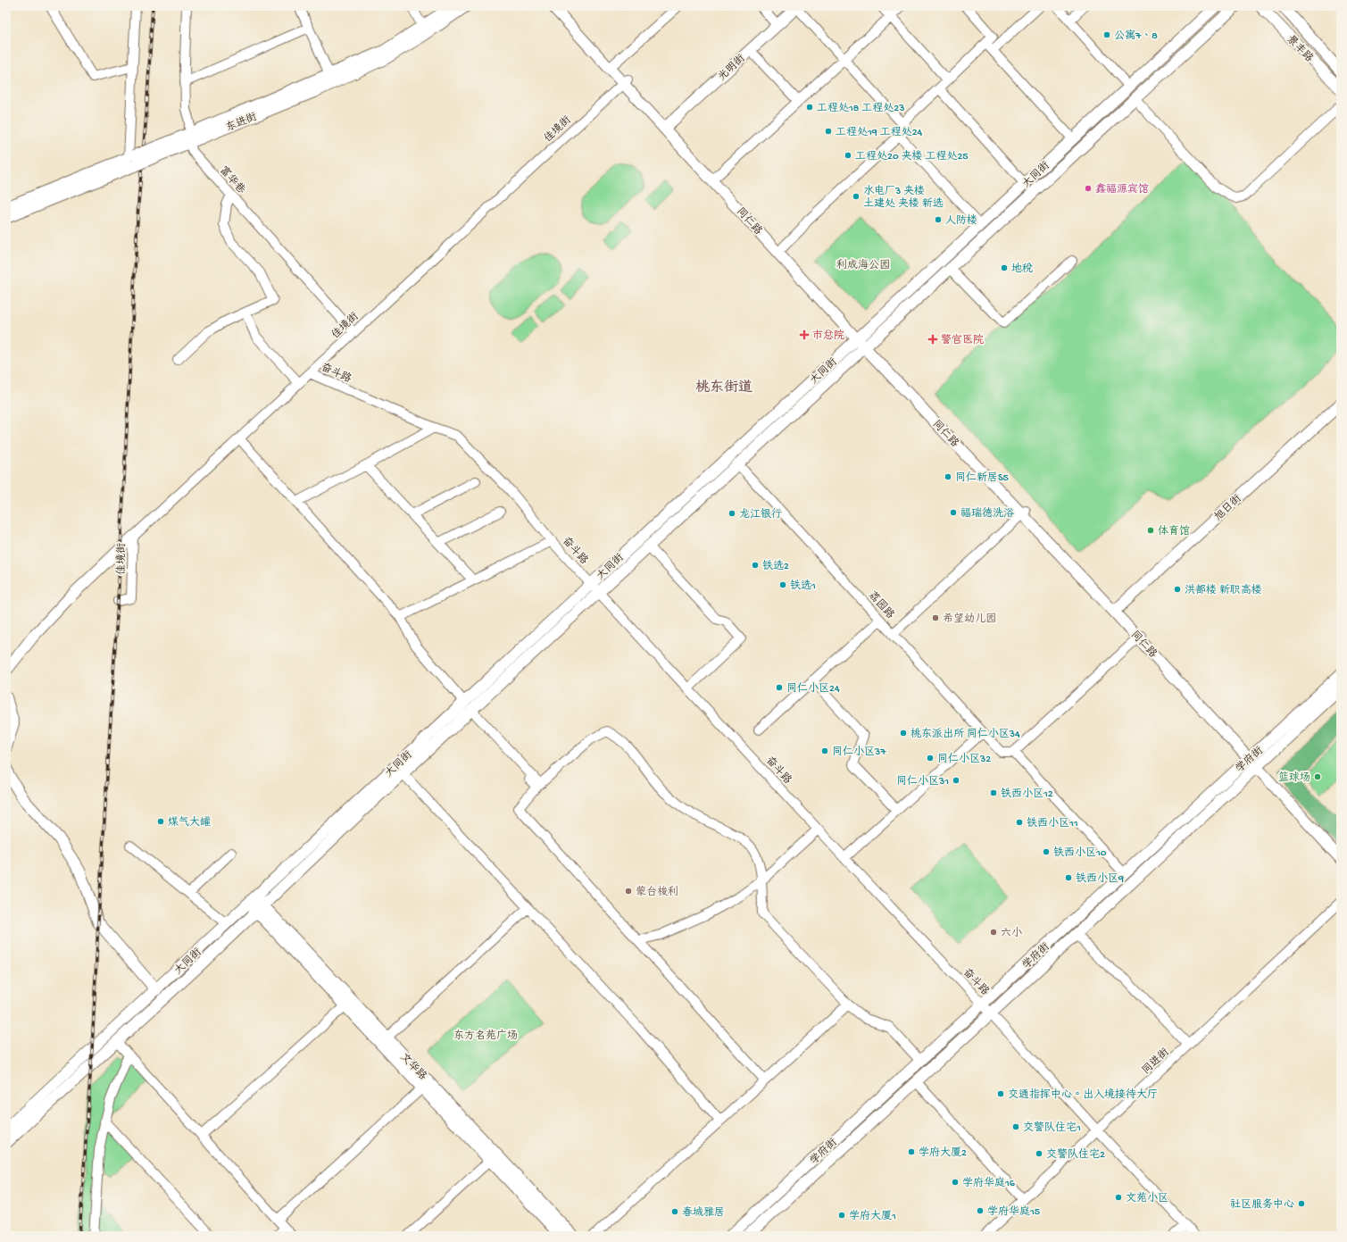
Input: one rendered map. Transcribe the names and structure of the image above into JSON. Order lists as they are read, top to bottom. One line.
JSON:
{"streets":{"main road":["景丰路","光明街","东进街","大同街","同仁路","旭日街","学府街","文华路"],"street":["佳境街","富华巷","奋斗路","荔园路","同进街"]},"crossings":[["光明街","同仁路"],["东进街","富华巷"],["佳境街","富华巷"],["佳境街","同仁路"],["佳境街","奋斗路"],["大同街","同仁路"],["大同街","奋斗路"],["大同街","荔园路"],["大同街","文华路"],["同仁路","旭日街"],["同仁路","学府街"],["奋斗路","学府街"],["奋斗路","同进街"]],"districts":["桃东街道"],"parks":["利成海公园","东方名苑广场"],"places":{"other":["公寓7、8","工程处18 工程处23","工程处19 工程处24","工程处20 夹楼 工程处25","鑫福源宾馆","水电厂3 夹楼 土建处 夹楼 新选","人防楼","地税","同仁新居S5","福瑞德洗浴","龙江银行","体育馆","铁选2","铁选1","洪都楼 新职高楼","希望幼儿园","同仁小区24","桃东派出所 同仁小区34","同仁小区37","同仁小区32","篮球场","同仁小区31","铁西小区12","煤气大罐","铁西小区11","铁西小区10","铁西小区9","蒙台梭利","六小","交通指挥中心。出入境接待大厅","交警队住宅1","学府大厦2","交警队住宅2","学府华庭16","文苑小区","社区服务中心","学府华庭15","春城雅居","学府大厦1"],"health":["市总院","警官医院"]}}
